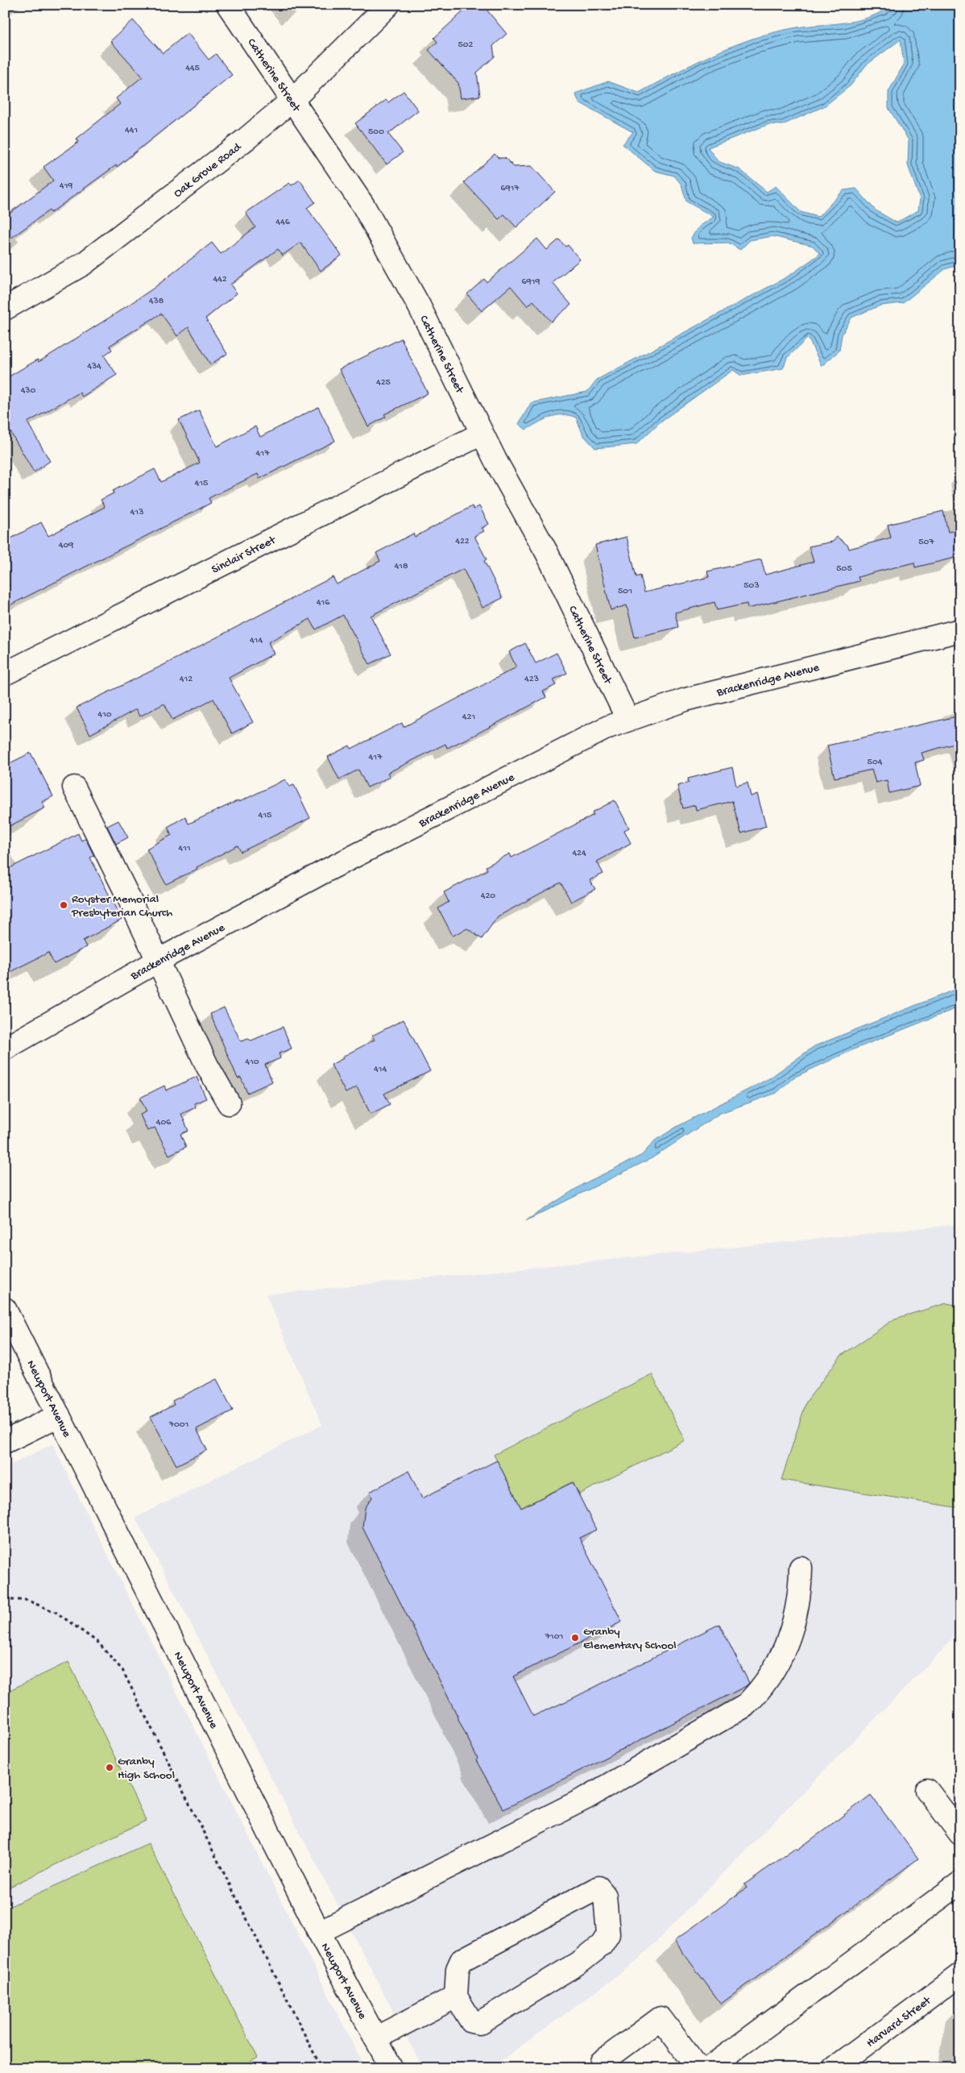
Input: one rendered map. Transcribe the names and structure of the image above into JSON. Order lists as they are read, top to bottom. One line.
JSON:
{"streets":{"street":["Catherine Street","Oak Grove Road","Sinclair Street","Brackenridge Avenue","Newport Avenue","Harvard Street"]},"crossings":[["Catherine Street","Oak Grove Road"],["Catherine Street","Sinclair Street"],["Catherine Street","Brackenridge Avenue"]],"places":["Royster Memorial Presbyterian Church","Granby Elementary School","Granby High School"],"house_numbers":["502","445","441","500","419","6917","446","442","6919","438","434","425","430","417","415","413","422","507","409","418","505","503","501","416","414","412","423","410","421","417","504","415","411","424","420","410","414","406","7001","7101"]}
